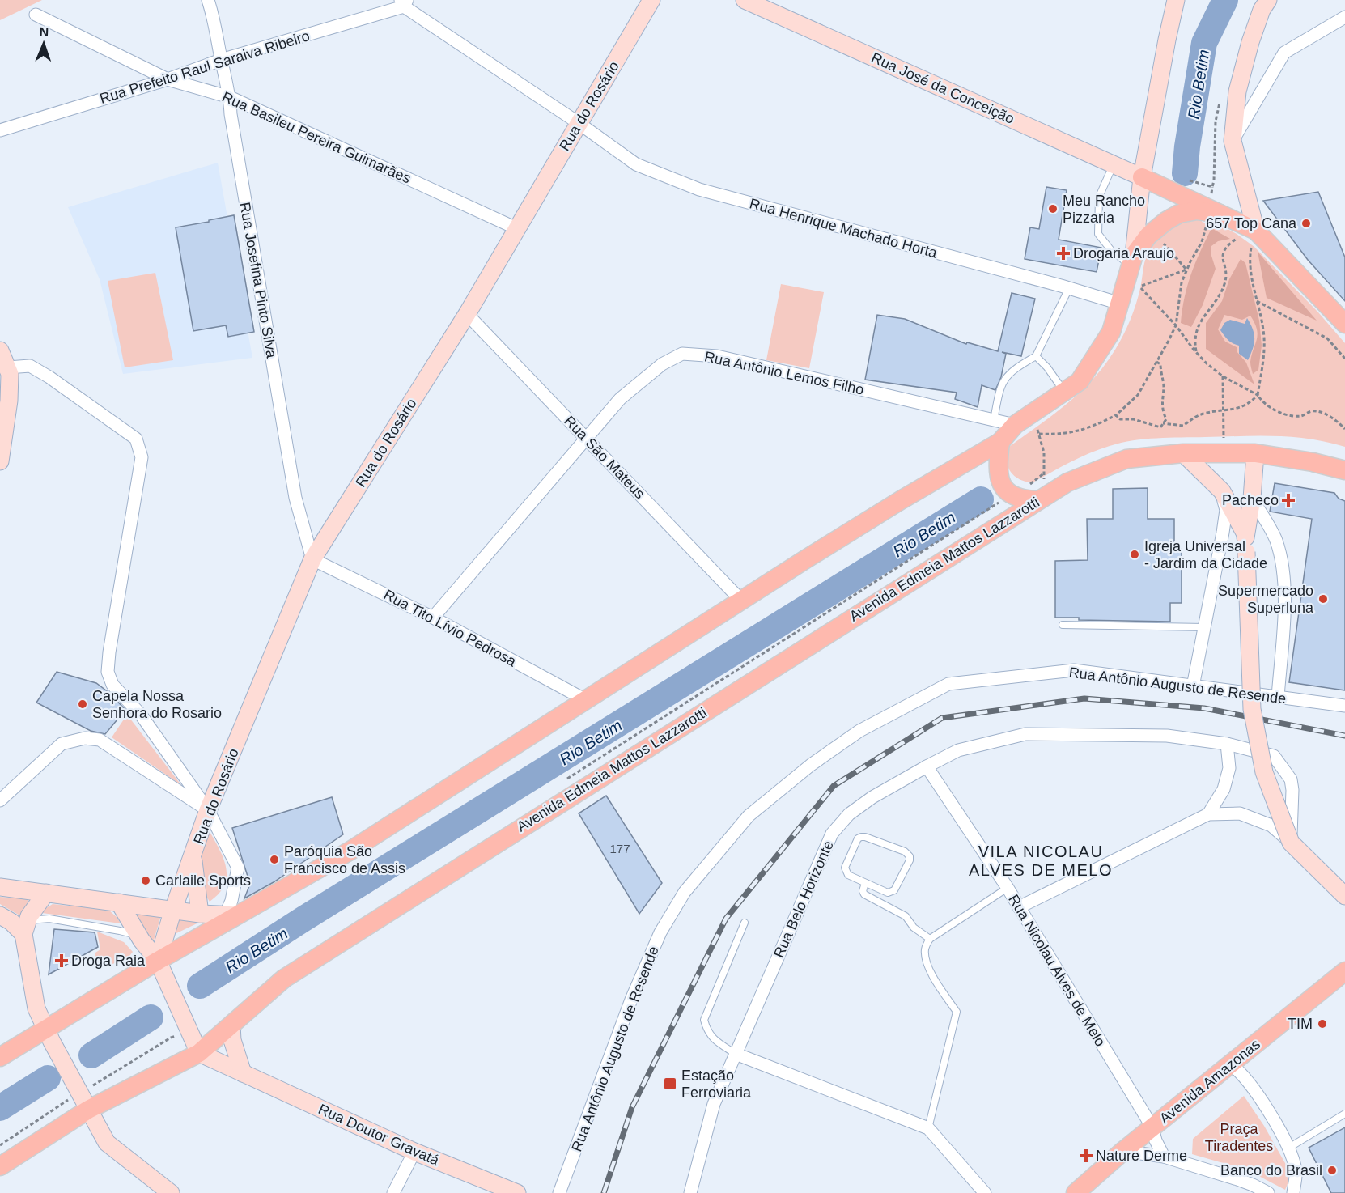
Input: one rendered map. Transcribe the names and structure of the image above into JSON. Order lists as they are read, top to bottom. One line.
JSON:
{"streets":{"main road":["Avenida Edmeia Mattos Lazzarotti","Avenida Amazonas"],"street":["Rua Prefeito Raul Saraiva Ribeiro","Rua José da Conceição","Rua do Rosário","Rua Basileu Pereira Guimarães","Rua Henrique Machado Horta","Rua Josefina Pinto Silva","Rua Antônio Lemos Filho","Rua São Mateus","Rua Tito Lívio Pedrosa","Rua Antônio Augusto de Resende","Rua Belo Horizonte","Rua Nicolau Alves de Melo","Rua Doutor Gravatá"]},"crossings":[["Rua Prefeito Raul Saraiva Ribeiro","Rua Basileu Pereira Guimarães"],["Rua Prefeito Raul Saraiva Ribeiro","Rua Henrique Machado Horta"],["Rua Prefeito Raul Saraiva Ribeiro","Rua Josefina Pinto Silva"],["Rua do Rosário","Rua Basileu Pereira Guimarães"],["Rua do Rosário","Rua Henrique Machado Horta"],["Rua do Rosário","Rua Josefina Pinto Silva"],["Rua do Rosário","Rua São Mateus"],["Rua do Rosário","Rua Tito Lívio Pedrosa"],["Rua Basileu Pereira Guimarães","Rua Josefina Pinto Silva"],["Rua Josefina Pinto Silva","Rua Tito Lívio Pedrosa"],["Rua Antônio Lemos Filho","Rua São Mateus"],["Rua Antônio Lemos Filho","Rua Tito Lívio Pedrosa"],["Avenida Edmeia Mattos Lazzarotti","Rua Doutor Gravatá"],["Rua Belo Horizonte","Rua Nicolau Alves de Melo"],["Rua Nicolau Alves de Melo","Avenida Amazonas"]],"districts":["VILA NICOLAU ALVES DE MELO"],"water":["Rio Betim"],"parks":["Praça Tiradentes"],"places":{"other":["Meu Rancho Pizzaria","657 Top Cana","Igreja Universal - Jardim da Cidade","Supermercado Superluna","Capela Nossa Senhora do Rosario","Paróquia São Francisco de Assis","Carlaile Sports","TIM","Banco do Brasil"],"health":["Drogaria Araujo","Pacheco","Droga Raia","Nature Derme"],"transit":["Estação Ferroviaria"]},"house_numbers":["177"],"north":"top"}
